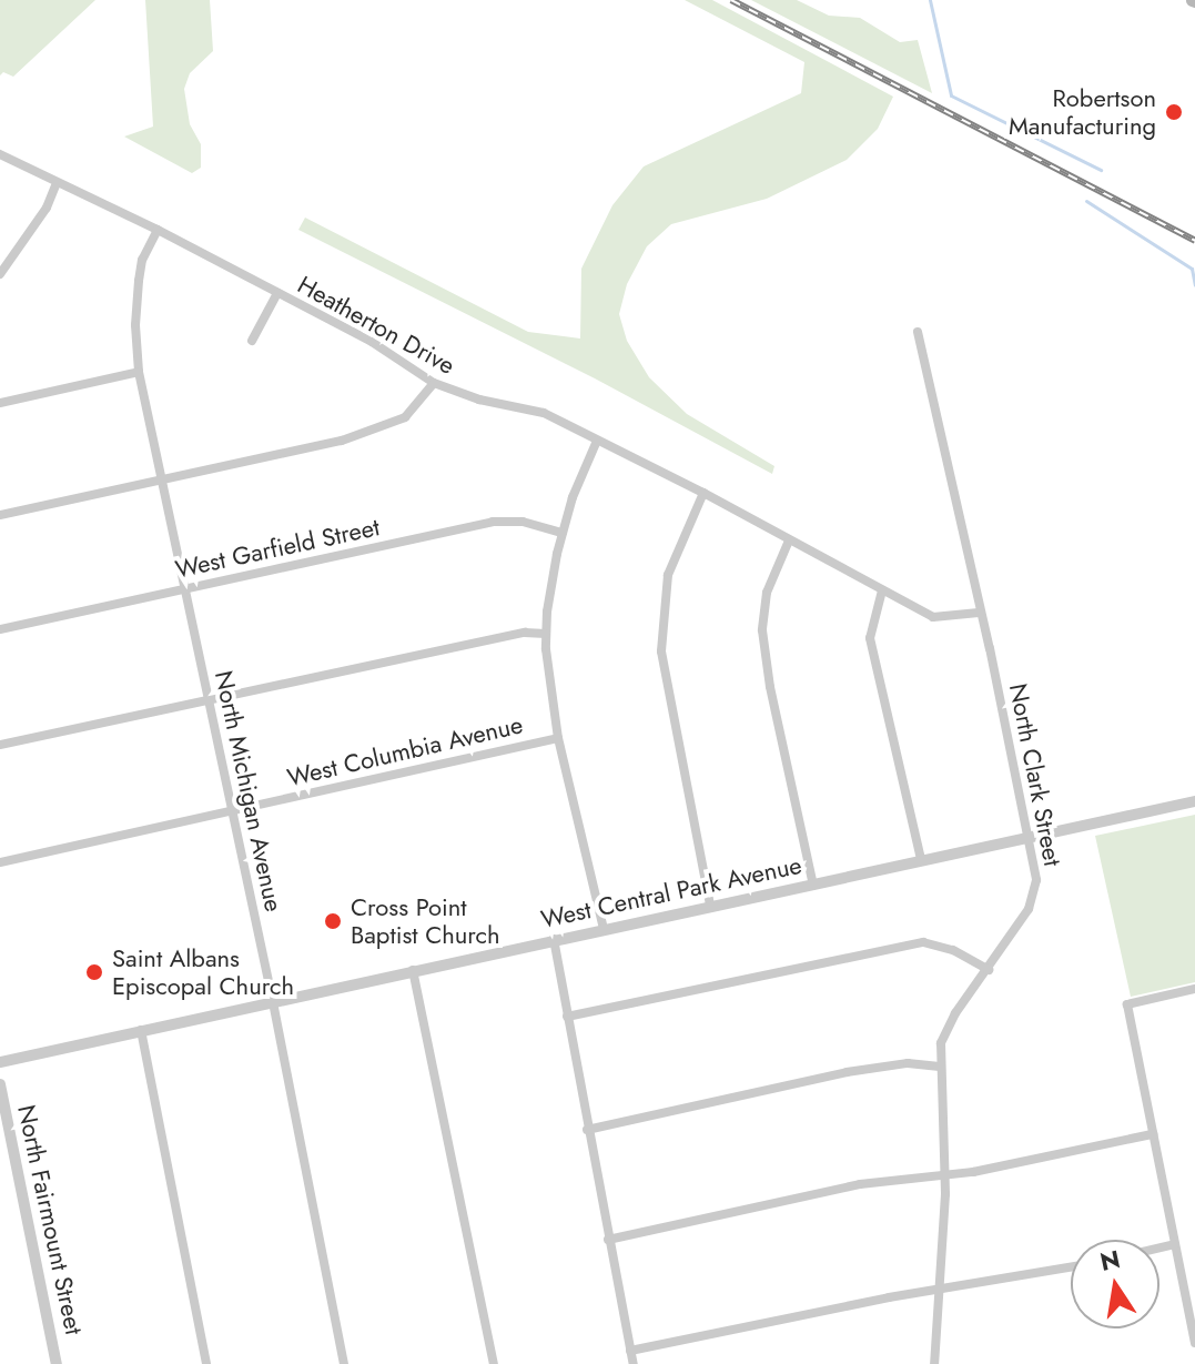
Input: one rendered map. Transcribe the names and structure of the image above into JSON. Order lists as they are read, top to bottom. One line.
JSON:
{"streets":{"street":["Heatherton Drive","West Garfield Street","West Columbia Avenue","North Clark Street","North Michigan Avenue","West Central Park Avenue","North Fairmount Street"]},"crossings":[["Heatherton Drive","North Clark Street"],["Heatherton Drive","North Michigan Avenue"],["West Garfield Street","North Michigan Avenue"],["West Columbia Avenue","North Michigan Avenue"],["North Clark Street","West Central Park Avenue"],["North Michigan Avenue","West Central Park Avenue"]],"places":["Robertson Manufacturing","Cross Point Baptist Church","Saint Albans Episcopal Church"],"north":"top"}
